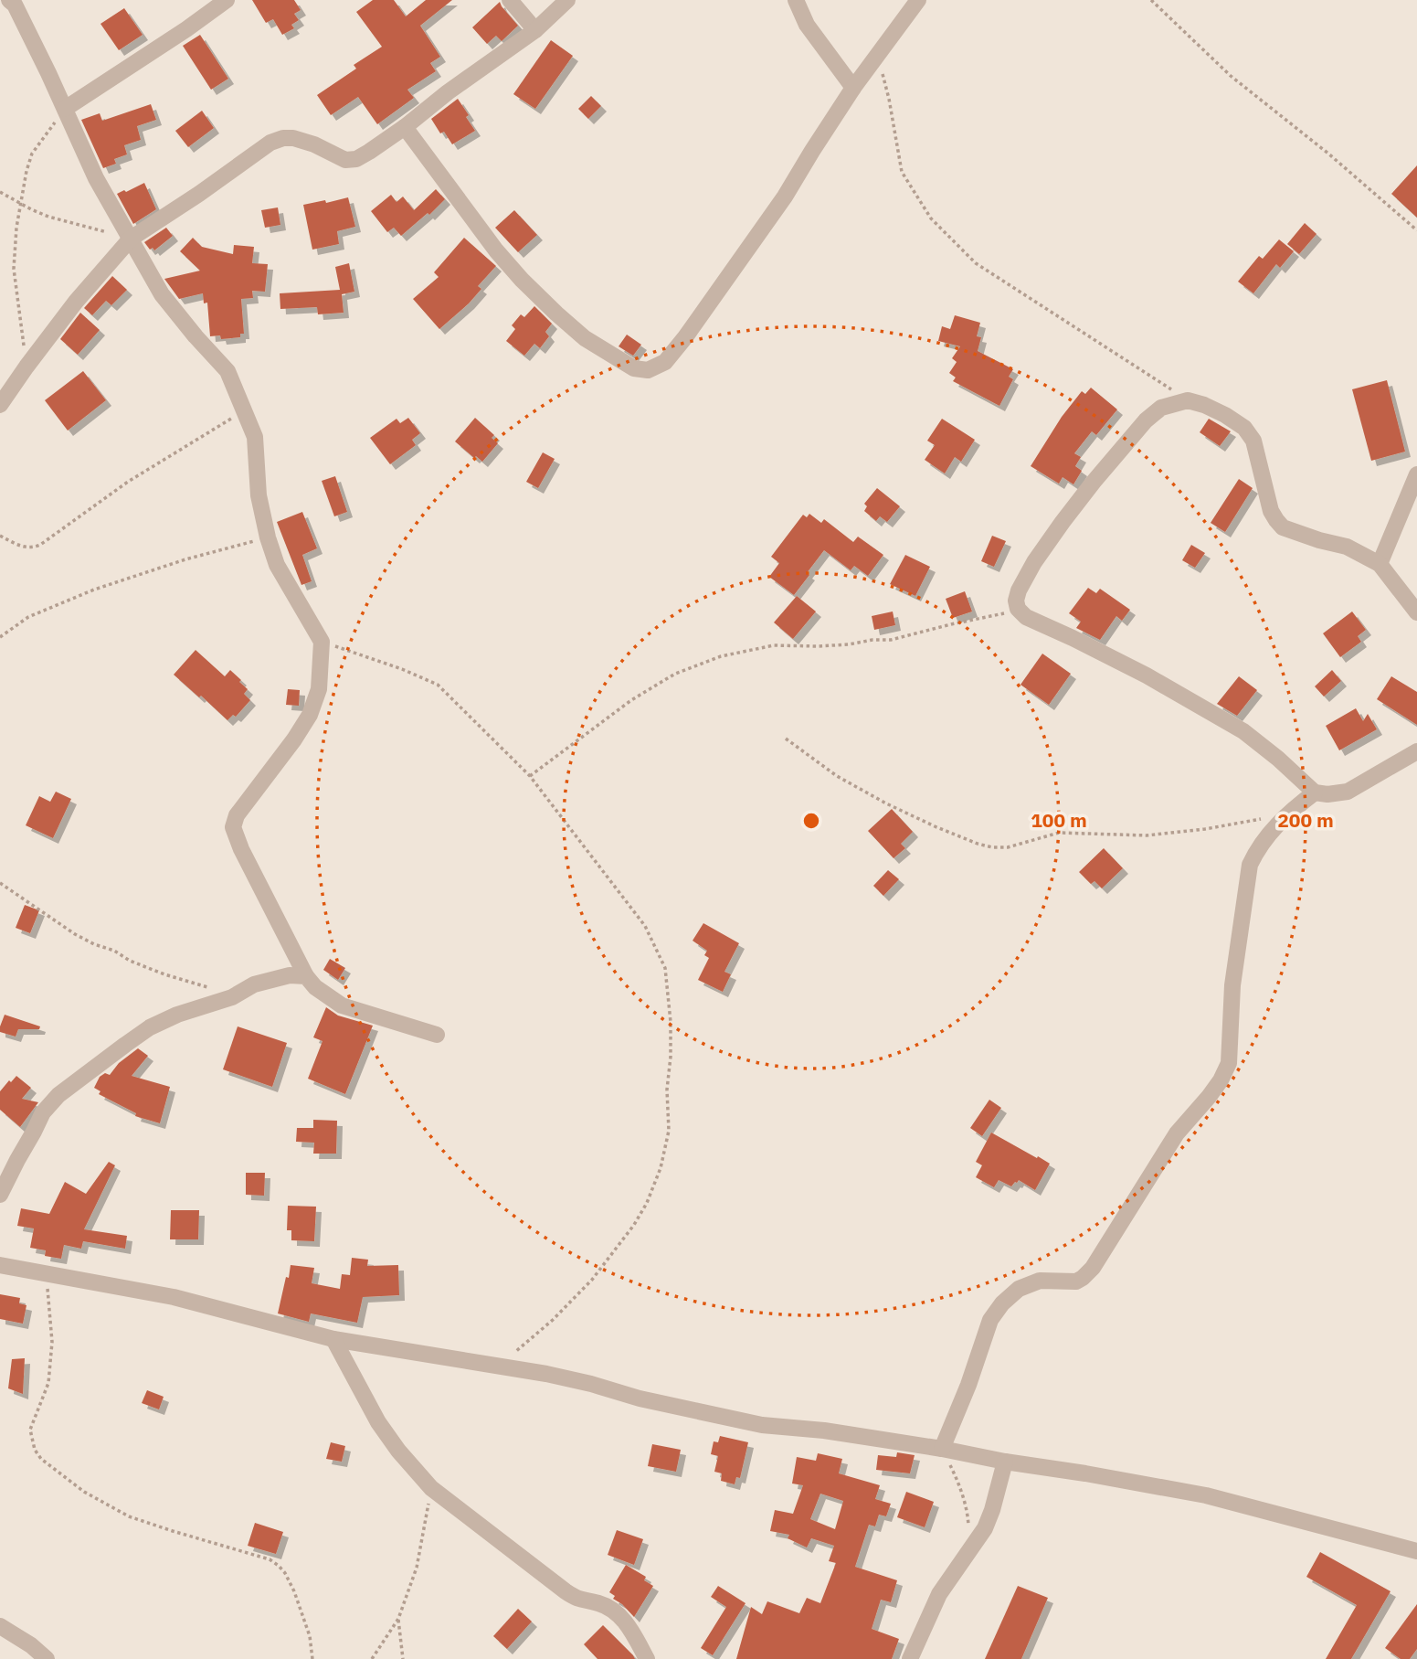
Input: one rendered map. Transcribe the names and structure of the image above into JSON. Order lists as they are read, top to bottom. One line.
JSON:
{"rings":["100 m","200 m"]}
